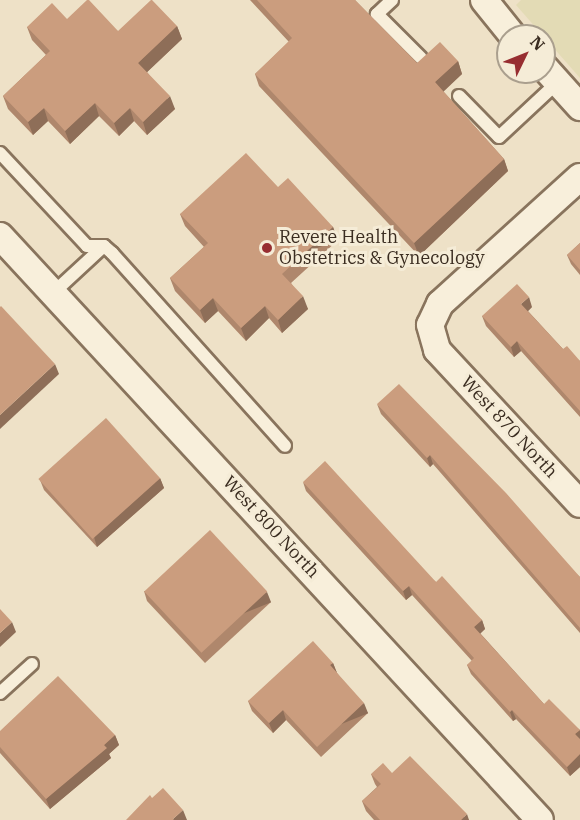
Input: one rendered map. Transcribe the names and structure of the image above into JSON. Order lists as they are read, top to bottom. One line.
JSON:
{"streets":{"street":["West 870 North","West 800 North"]},"places":["Revere Health Obstetrics & Gynecology"],"north":"top right"}
